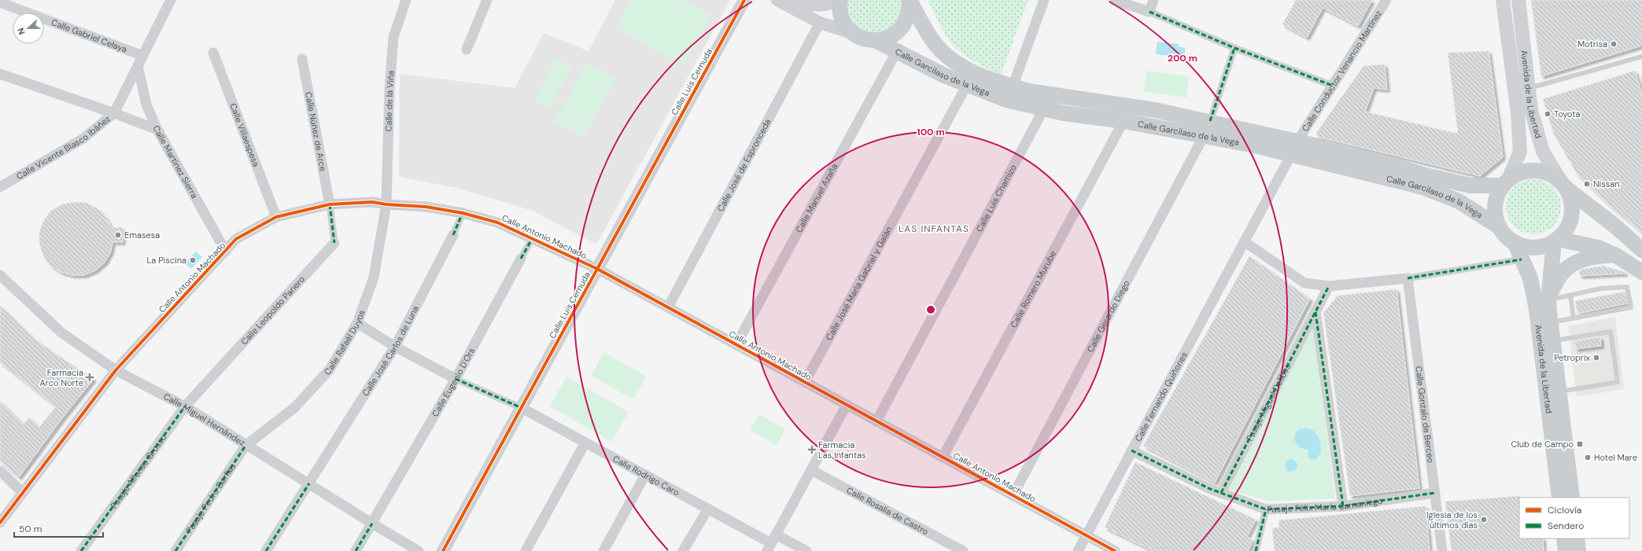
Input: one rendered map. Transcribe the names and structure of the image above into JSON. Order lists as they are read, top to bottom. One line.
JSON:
{"streets":{"main road":["Calle Garcilaso de la Vega","Avenida de la Libertad"],"street":["Calle Gabriel Celaya","Calle Conductor Venancio Martínez","Calle Luis Cernuda","Calle de la Viña","Calle Núñez de Arce","Calle Villaespesa","Calle Vicente Blasco Ibáñez","Calle Martínez Sierra","Calle José de Espronceda","Calle Manuel Azaña","Calle Luis Chamizo","Calle Antonio Machado","Calle José María Gabriel y Galán","Calle Romero Murube","Calle Leopoldo Panero","Calle Gerardo Diego","Calle Rafaél Duyos","Calle José Carlos de Luna","Calle Eugenio D'Ors","Calle Fernando Quiñones","Pasaje Miguel Delibes","Calle Gonzalo de Berceo","Calle Miguel Hernández","Pasaje Alfonso Grosso","Calle Rodrigo Caro","Pasaje Pedro Garfias","Pasaje Félix María Samaniego","Calle Rosalía de Castro"]},"crossings":[["Calle Gabriel Celaya","Calle Vicente Blasco Ibáñez"],["Calle Conductor Venancio Martínez","Calle Garcilaso de la Vega"],["Calle Conductor Venancio Martínez","Calle Fernando Quiñones"],["Calle Garcilaso de la Vega","Avenida de la Libertad"],["Calle Garcilaso de la Vega","Calle Manuel Azaña"],["Calle Garcilaso de la Vega","Calle Luis Chamizo"],["Calle Garcilaso de la Vega","Calle José María Gabriel y Galán"],["Calle Garcilaso de la Vega","Calle Romero Murube"],["Calle Garcilaso de la Vega","Calle Gerardo Diego"],["Calle Luis Cernuda","Calle Antonio Machado"],["Calle Luis Cernuda","Calle Rodrigo Caro"],["Calle de la Viña","Calle Antonio Machado"],["Calle de la Viña","Calle Rafaél Duyos"],["Calle Núñez de Arce","Calle Antonio Machado"],["Calle Núñez de Arce","Calle Leopoldo Panero"],["Calle Villaespesa","Calle Antonio Machado"],["Calle Vicente Blasco Ibáñez","Calle Martínez Sierra"],["Calle Martínez Sierra","Calle Antonio Machado"],["Calle José de Espronceda","Calle Antonio Machado"],["Calle Manuel Azaña","Calle Antonio Machado"],["Calle Luis Chamizo","Calle Antonio Machado"],["Calle Antonio Machado","Calle José María Gabriel y Galán"],["Calle Antonio Machado","Calle Romero Murube"],["Calle Antonio Machado","Calle Leopoldo Panero"],["Calle Antonio Machado","Calle Gerardo Diego"],["Calle Antonio Machado","Calle Rafaél Duyos"],["Calle Antonio Machado","Calle José Carlos de Luna"],["Calle Antonio Machado","Calle Eugenio D'Ors"],["Calle Antonio Machado","Calle Fernando Quiñones"],["Calle Antonio Machado","Calle Miguel Hernández"],["Calle Leopoldo Panero","Calle Miguel Hernández"],["Calle Leopoldo Panero","Pasaje Alfonso Grosso"],["Calle Rafaél Duyos","Calle Miguel Hernández"],["Calle Rafaél Duyos","Pasaje Pedro Garfias"],["Calle José Carlos de Luna","Calle Miguel Hernández"],["Calle Eugenio D'Ors","Calle Miguel Hernández"],["Calle Fernando Quiñones","Pasaje Félix María Samaniego"],["Pasaje Miguel Delibes","Pasaje Félix María Samaniego"],["Calle Gonzalo de Berceo","Pasaje Félix María Samaniego"],["Calle Miguel Hernández","Pasaje Alfonso Grosso"],["Calle Miguel Hernández","Pasaje Pedro Garfias"]],"districts":["LAS INFANTAS"],"places":{"other":["Motrisa","Toyota","Nissan","Emasesa","La Piscina","Petroprix","Hotel Mare","Iglesia de los últimos días"],"health":["Farmacia Arco Norte","Farmacia Las Infantas"],"transit":["Club de Campo"]},"legend":["Ciclovía","Sendero"],"scale_bar":"50 m","north":"left","rings":["200 m","100 m"]}
